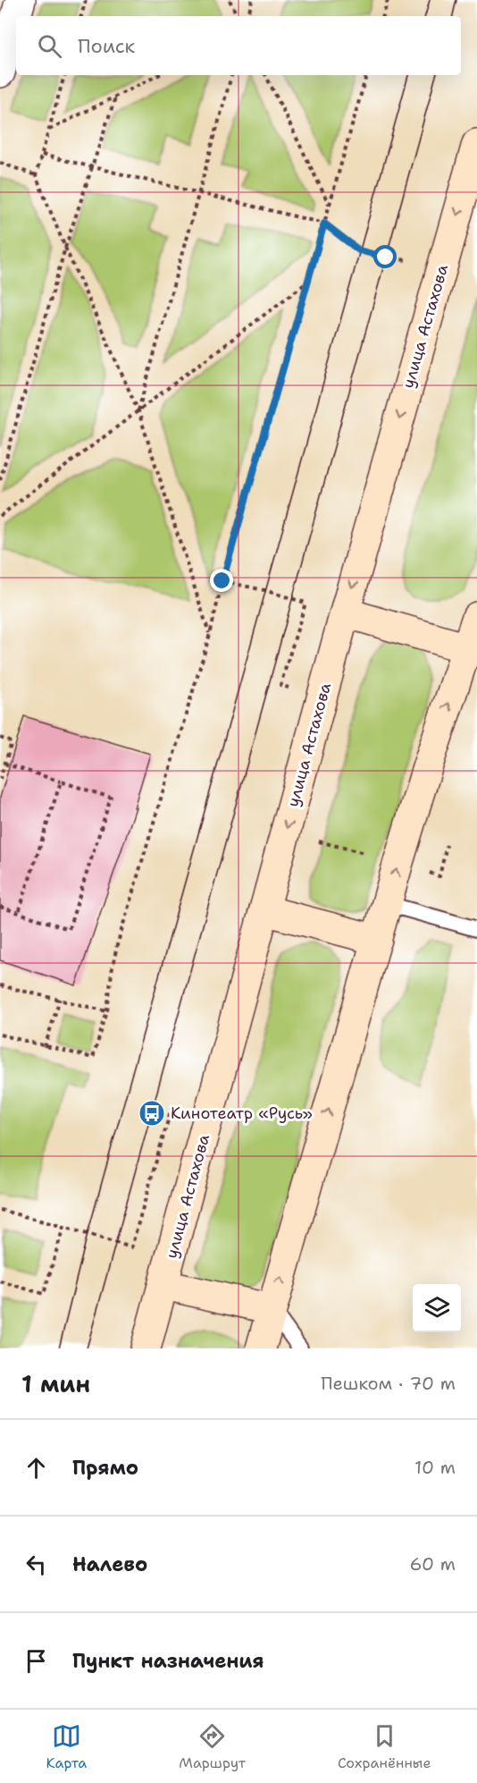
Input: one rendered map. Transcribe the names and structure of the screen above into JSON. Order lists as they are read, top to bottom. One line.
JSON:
{"streets":{"main road":["улица Астахова"]},"places":{"bus stop":["Кинотеатр «Русь»"]},"page":{"search":"Поиск","heading":["1 мин","Пешком · 70 m"],"list":[["Прямо","10 m"],["Налево","60 m"],"Пункт назначения"],"nav":["Карта","Маршрут","Сохранённые"]}}
